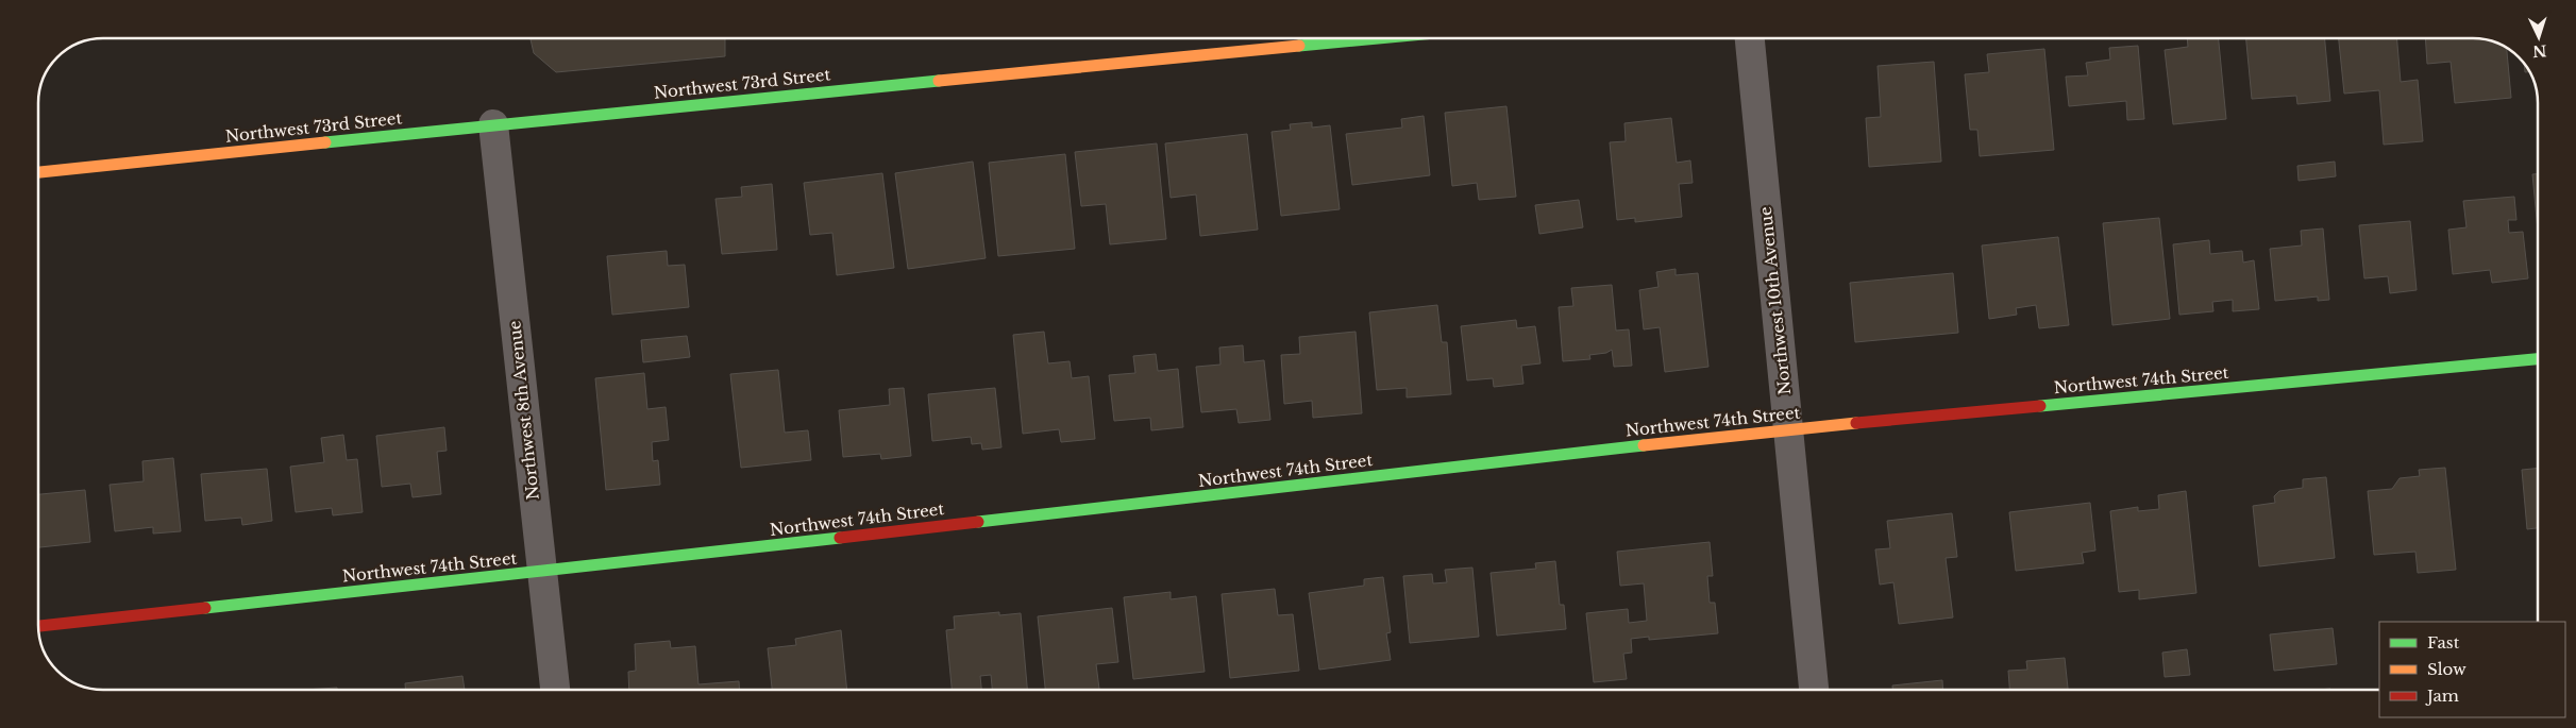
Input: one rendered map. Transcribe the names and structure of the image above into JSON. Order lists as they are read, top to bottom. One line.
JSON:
{"streets":{"street":["Northwest 73rd Street","Northwest 10th Avenue","Northwest 74th Street","Northwest 8th Avenue"]},"crossings":[["Northwest 73rd Street","Northwest 8th Avenue"],["Northwest 10th Avenue","Northwest 74th Street"],["Northwest 74th Street","Northwest 8th Avenue"]],"legend":["Fast","Slow","Jam"],"north":"bottom"}
